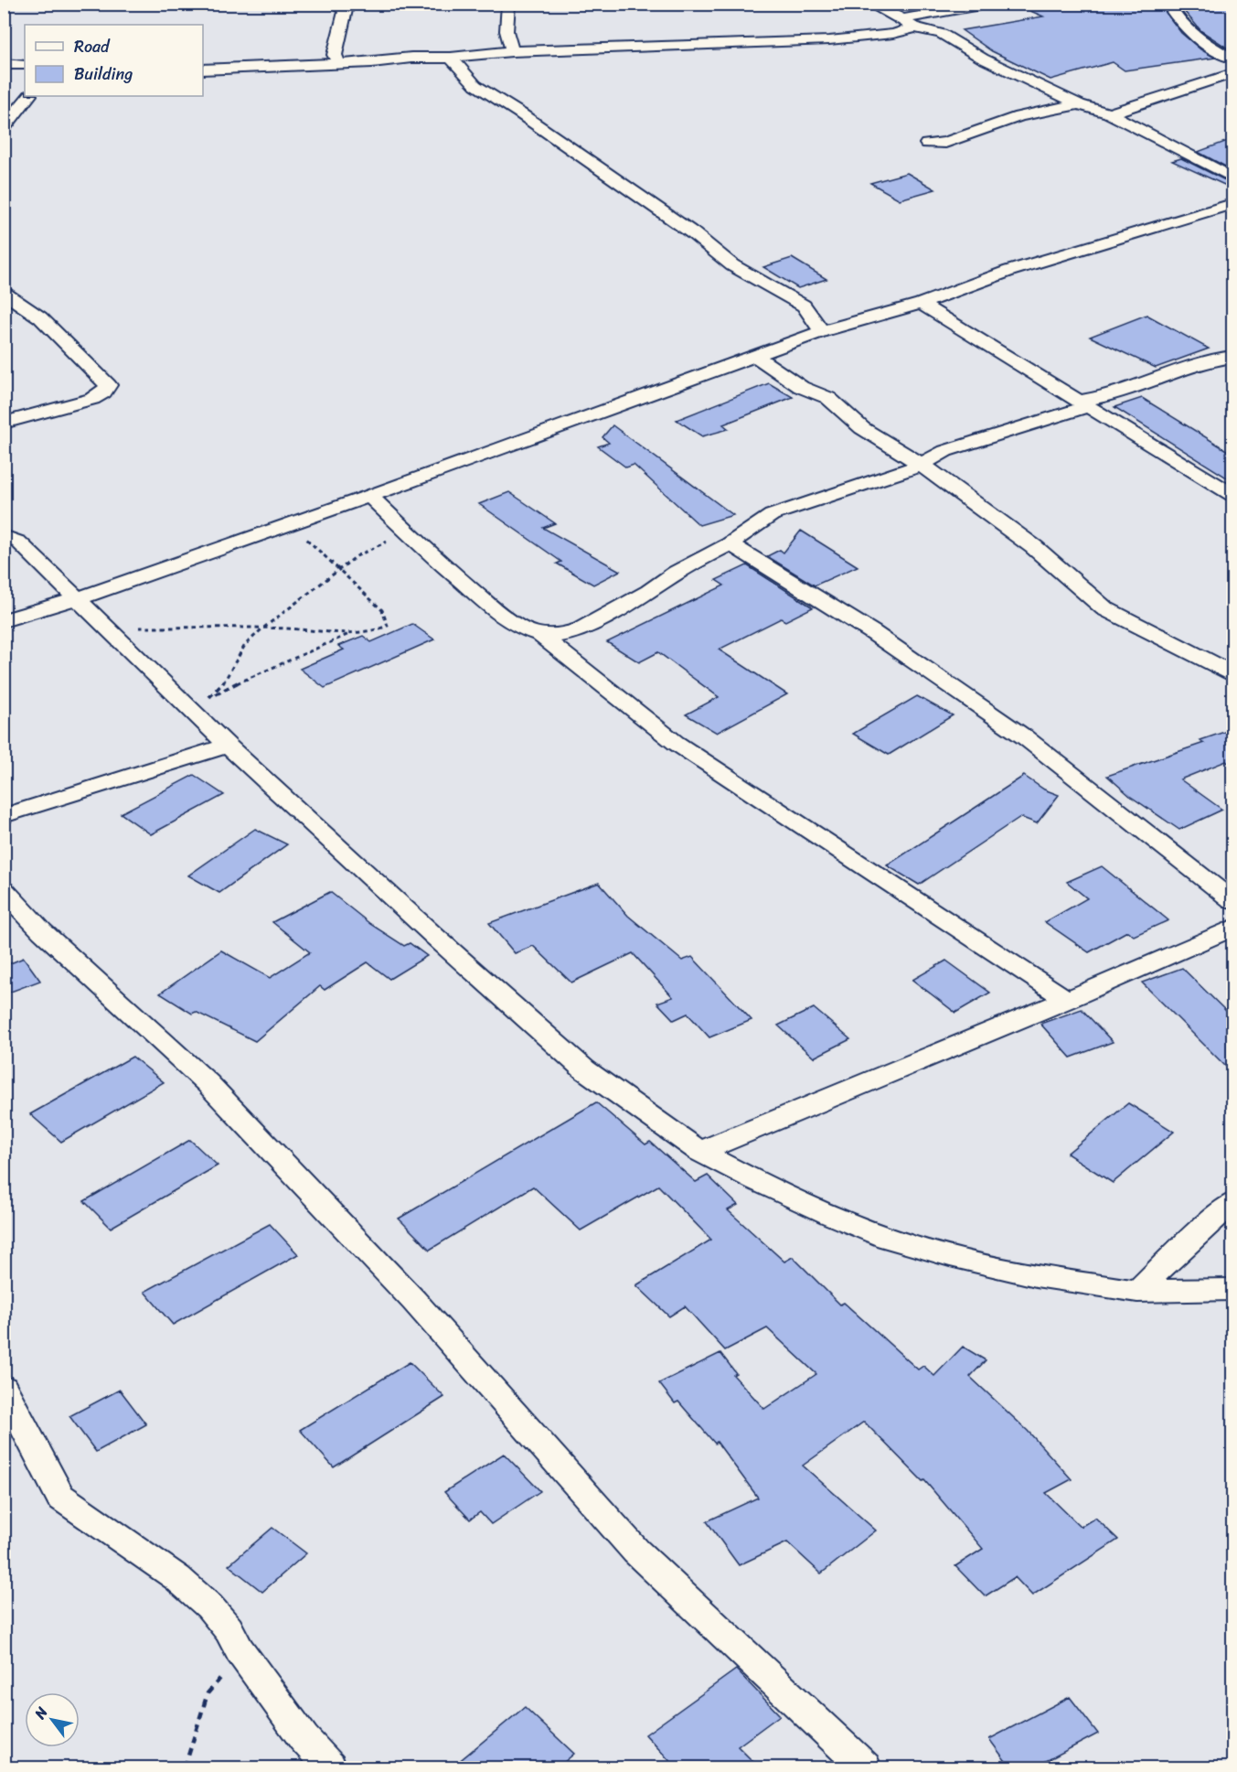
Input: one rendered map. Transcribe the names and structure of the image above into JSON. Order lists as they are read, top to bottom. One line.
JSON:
{"legend":["Road","Building"],"north":"top left"}
